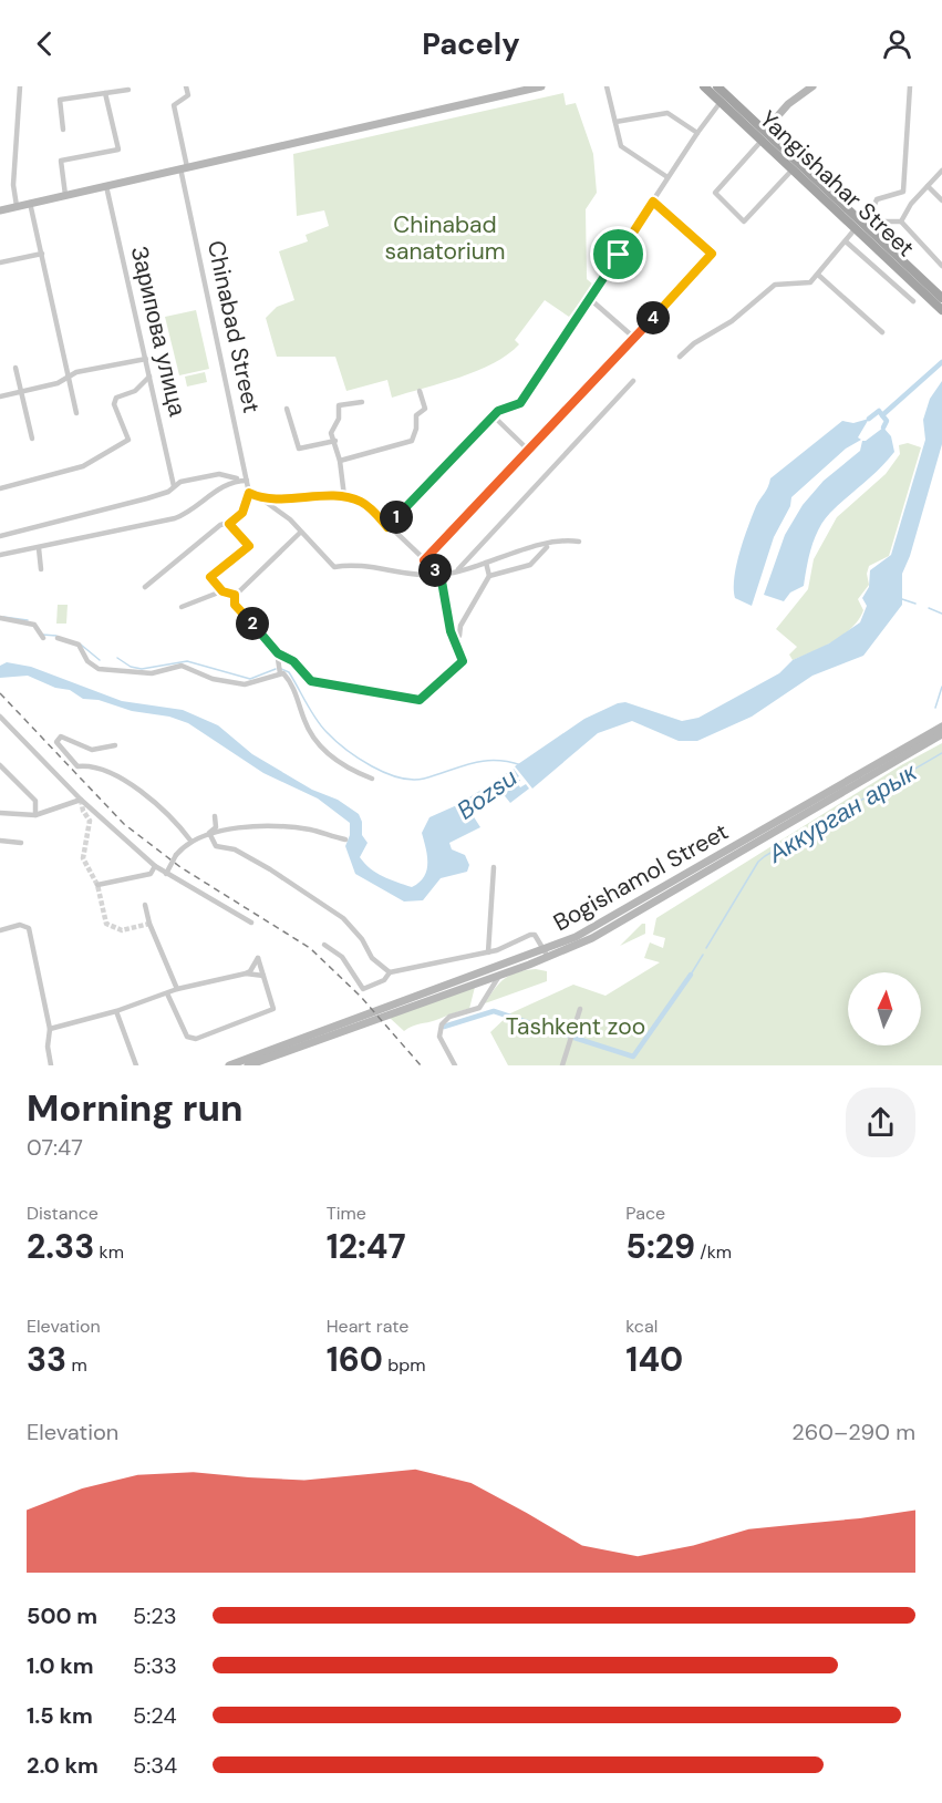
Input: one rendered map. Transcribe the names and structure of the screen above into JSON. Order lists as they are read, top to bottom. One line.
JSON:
{"streets":{"main road":["Yangishahar Street","Bogishamol Street"],"street":["Chinabad Street","Зарипова улица"]},"water":["Bozsu","Аккурган арык"],"parks":["Chinabad sanatorium","Tashkent zoo"],"north":"top","page":{"header":"Pacely","pins":["4","1","3","2"],"heading":["Morning run","07:47"],"stats":[["Distance","2.33 km"],["Time","12:47"],["Pace","5:29 /km"],["Elevation","33 m"],["Heart rate","160 bpm"],["kcal","140"]],"chart":["Elevation","260–290 m"],"list":[{"name":"500 m","note":"5:23"},{"name":"1.0 km","note":"5:33"},{"name":"1.5 km","note":"5:24"},{"name":"2.0 km","note":"5:34"}]}}
